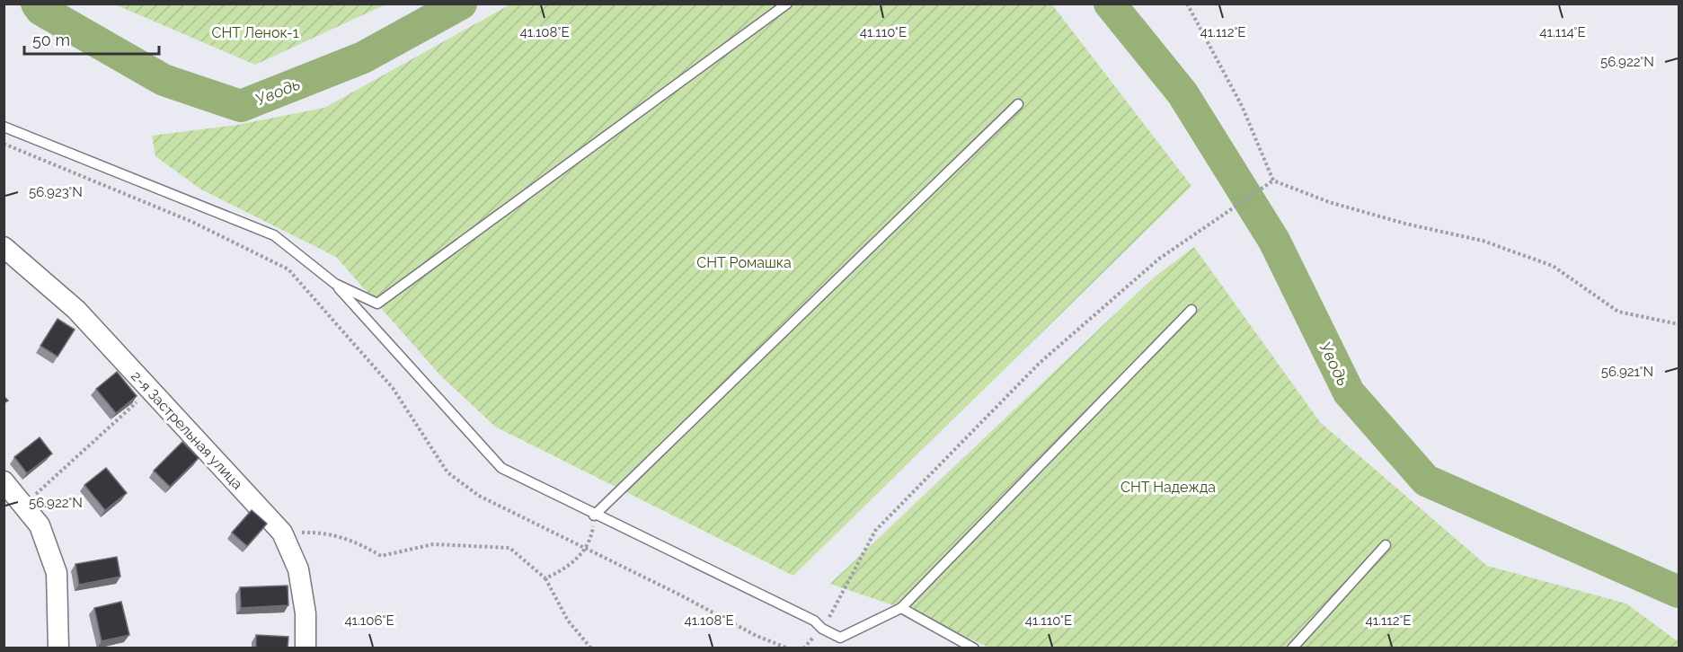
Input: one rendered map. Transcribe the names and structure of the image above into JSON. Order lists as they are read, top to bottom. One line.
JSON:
{"streets":{"street":["2-я Застрельная улица"]},"water":["Уводь"],"parks":["СНТ Ленок-1","СНТ Ромашка","СНТ Надежда"],"scale_bar":"50 m","coordinates":["41.108°E","41.110°E","41.112°E","41.114°E","56.922°N","56.923°N","56.921°N","41.106°E"]}
